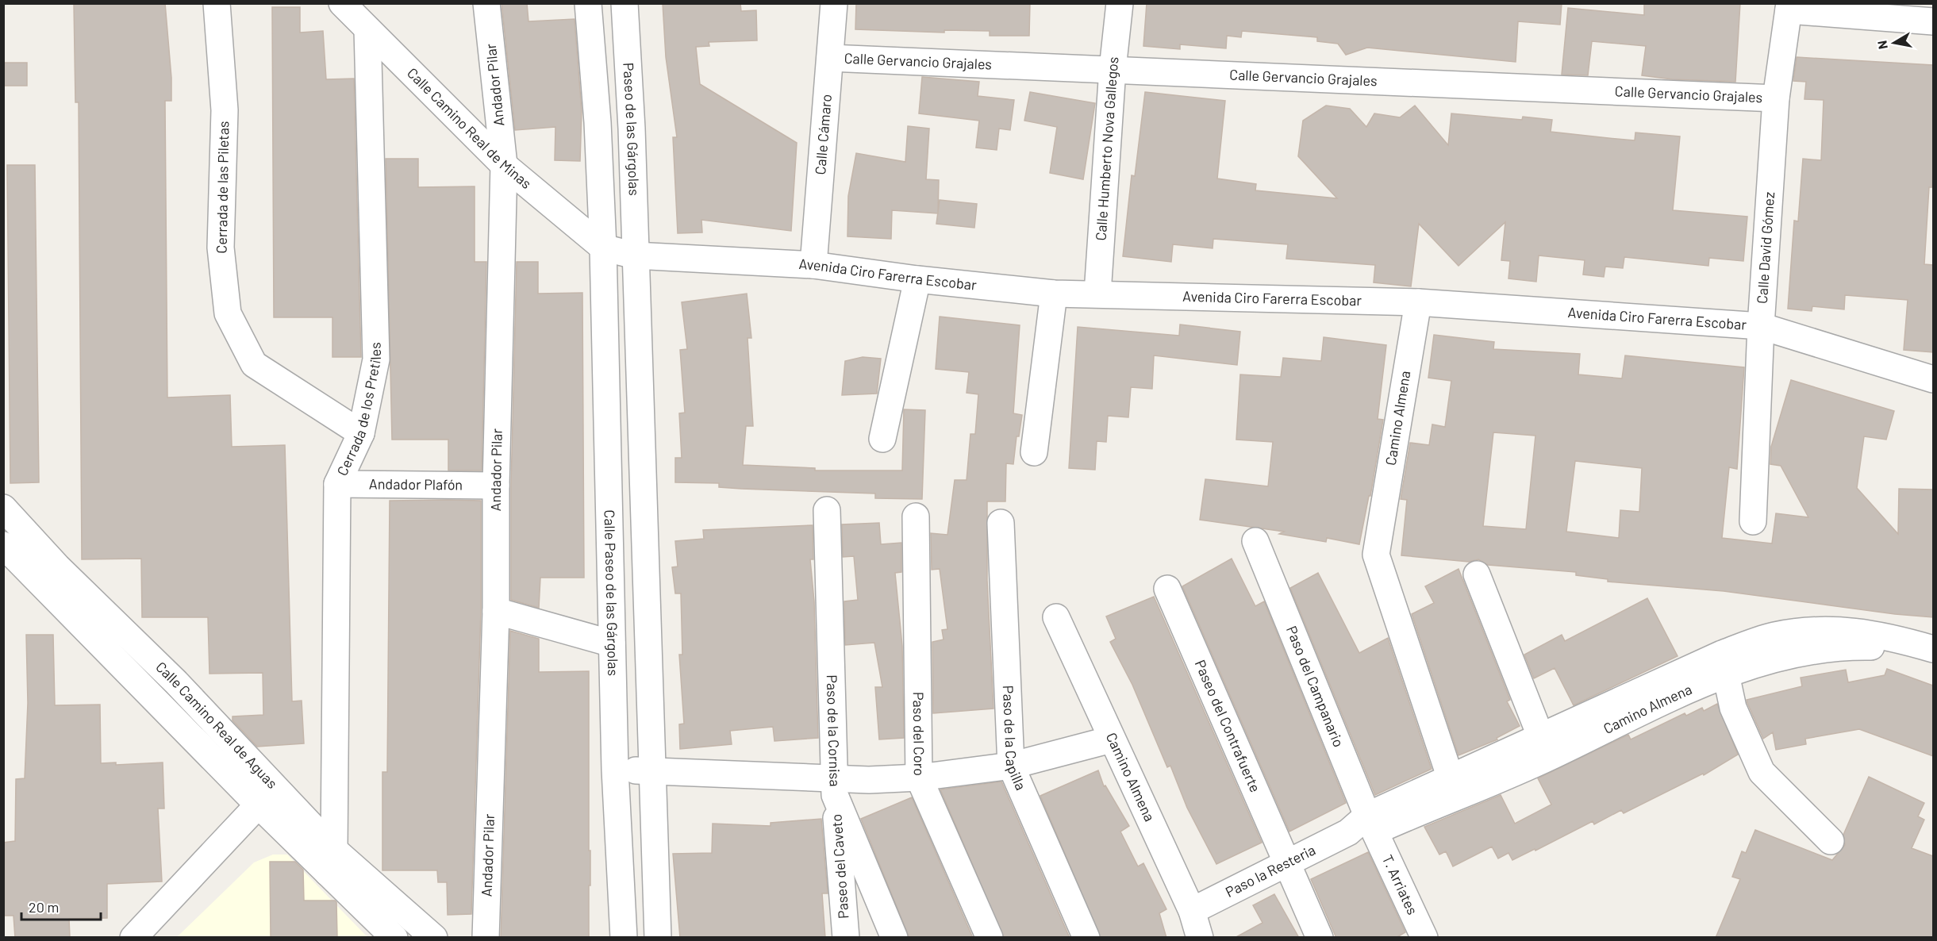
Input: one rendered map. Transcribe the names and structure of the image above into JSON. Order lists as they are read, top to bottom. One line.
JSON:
{"streets":{"street":["Calle Gervancio Grajales","Andador Pilar","Calle Camino Real de Minas","Paseo de las Gárgolas","Calle Cámaro","Calle Humberto Nova Gallegos","Cerrada de las Piletas","Calle David Gómez","Avenida Ciro Farerra Escobar","Cerrada de los Pretiles","Camino Almena","Andador Plafón","Calle Paseo de las Gárgolas","Paso del Campanario","Calle Camino Real de Aguas","Paseo del Contrafuerte","Paso de la Cornisa","Paso del Coro","Paso de la Capilla","Paseo del Caveto","Paso la Resteria","T. Arriates"]},"crossings":[["Calle Gervancio Grajales","Calle Cámaro"],["Calle Gervancio Grajales","Calle Humberto Nova Gallegos"],["Calle Gervancio Grajales","Calle David Gómez"],["Andador Pilar","Calle Camino Real de Minas"],["Andador Pilar","Andador Plafón"],["Calle Camino Real de Minas","Avenida Ciro Farerra Escobar"],["Calle Camino Real de Minas","Cerrada de los Pretiles"],["Calle Camino Real de Minas","Calle Paseo de las Gárgolas"],["Paseo de las Gárgolas","Avenida Ciro Farerra Escobar"],["Calle Cámaro","Avenida Ciro Farerra Escobar"],["Calle Humberto Nova Gallegos","Avenida Ciro Farerra Escobar"],["Cerrada de las Piletas","Cerrada de los Pretiles"],["Calle David Gómez","Avenida Ciro Farerra Escobar"],["Avenida Ciro Farerra Escobar","Camino Almena"],["Avenida Ciro Farerra Escobar","Calle Paseo de las Gárgolas"],["Cerrada de los Pretiles","Andador Plafón"],["Cerrada de los Pretiles","Calle Camino Real de Aguas"],["Camino Almena","Paso del Campanario"],["Camino Almena","Paso la Resteria"],["Camino Almena","T. Arriates"],["Paso del Campanario","Paso la Resteria"],["Paso del Campanario","T. Arriates"],["Paseo del Contrafuerte","Paso la Resteria"],["Paso de la Cornisa","Paseo del Caveto"],["Paso la Resteria","T. Arriates"]],"scale_bar":"20 m","north":"left"}
